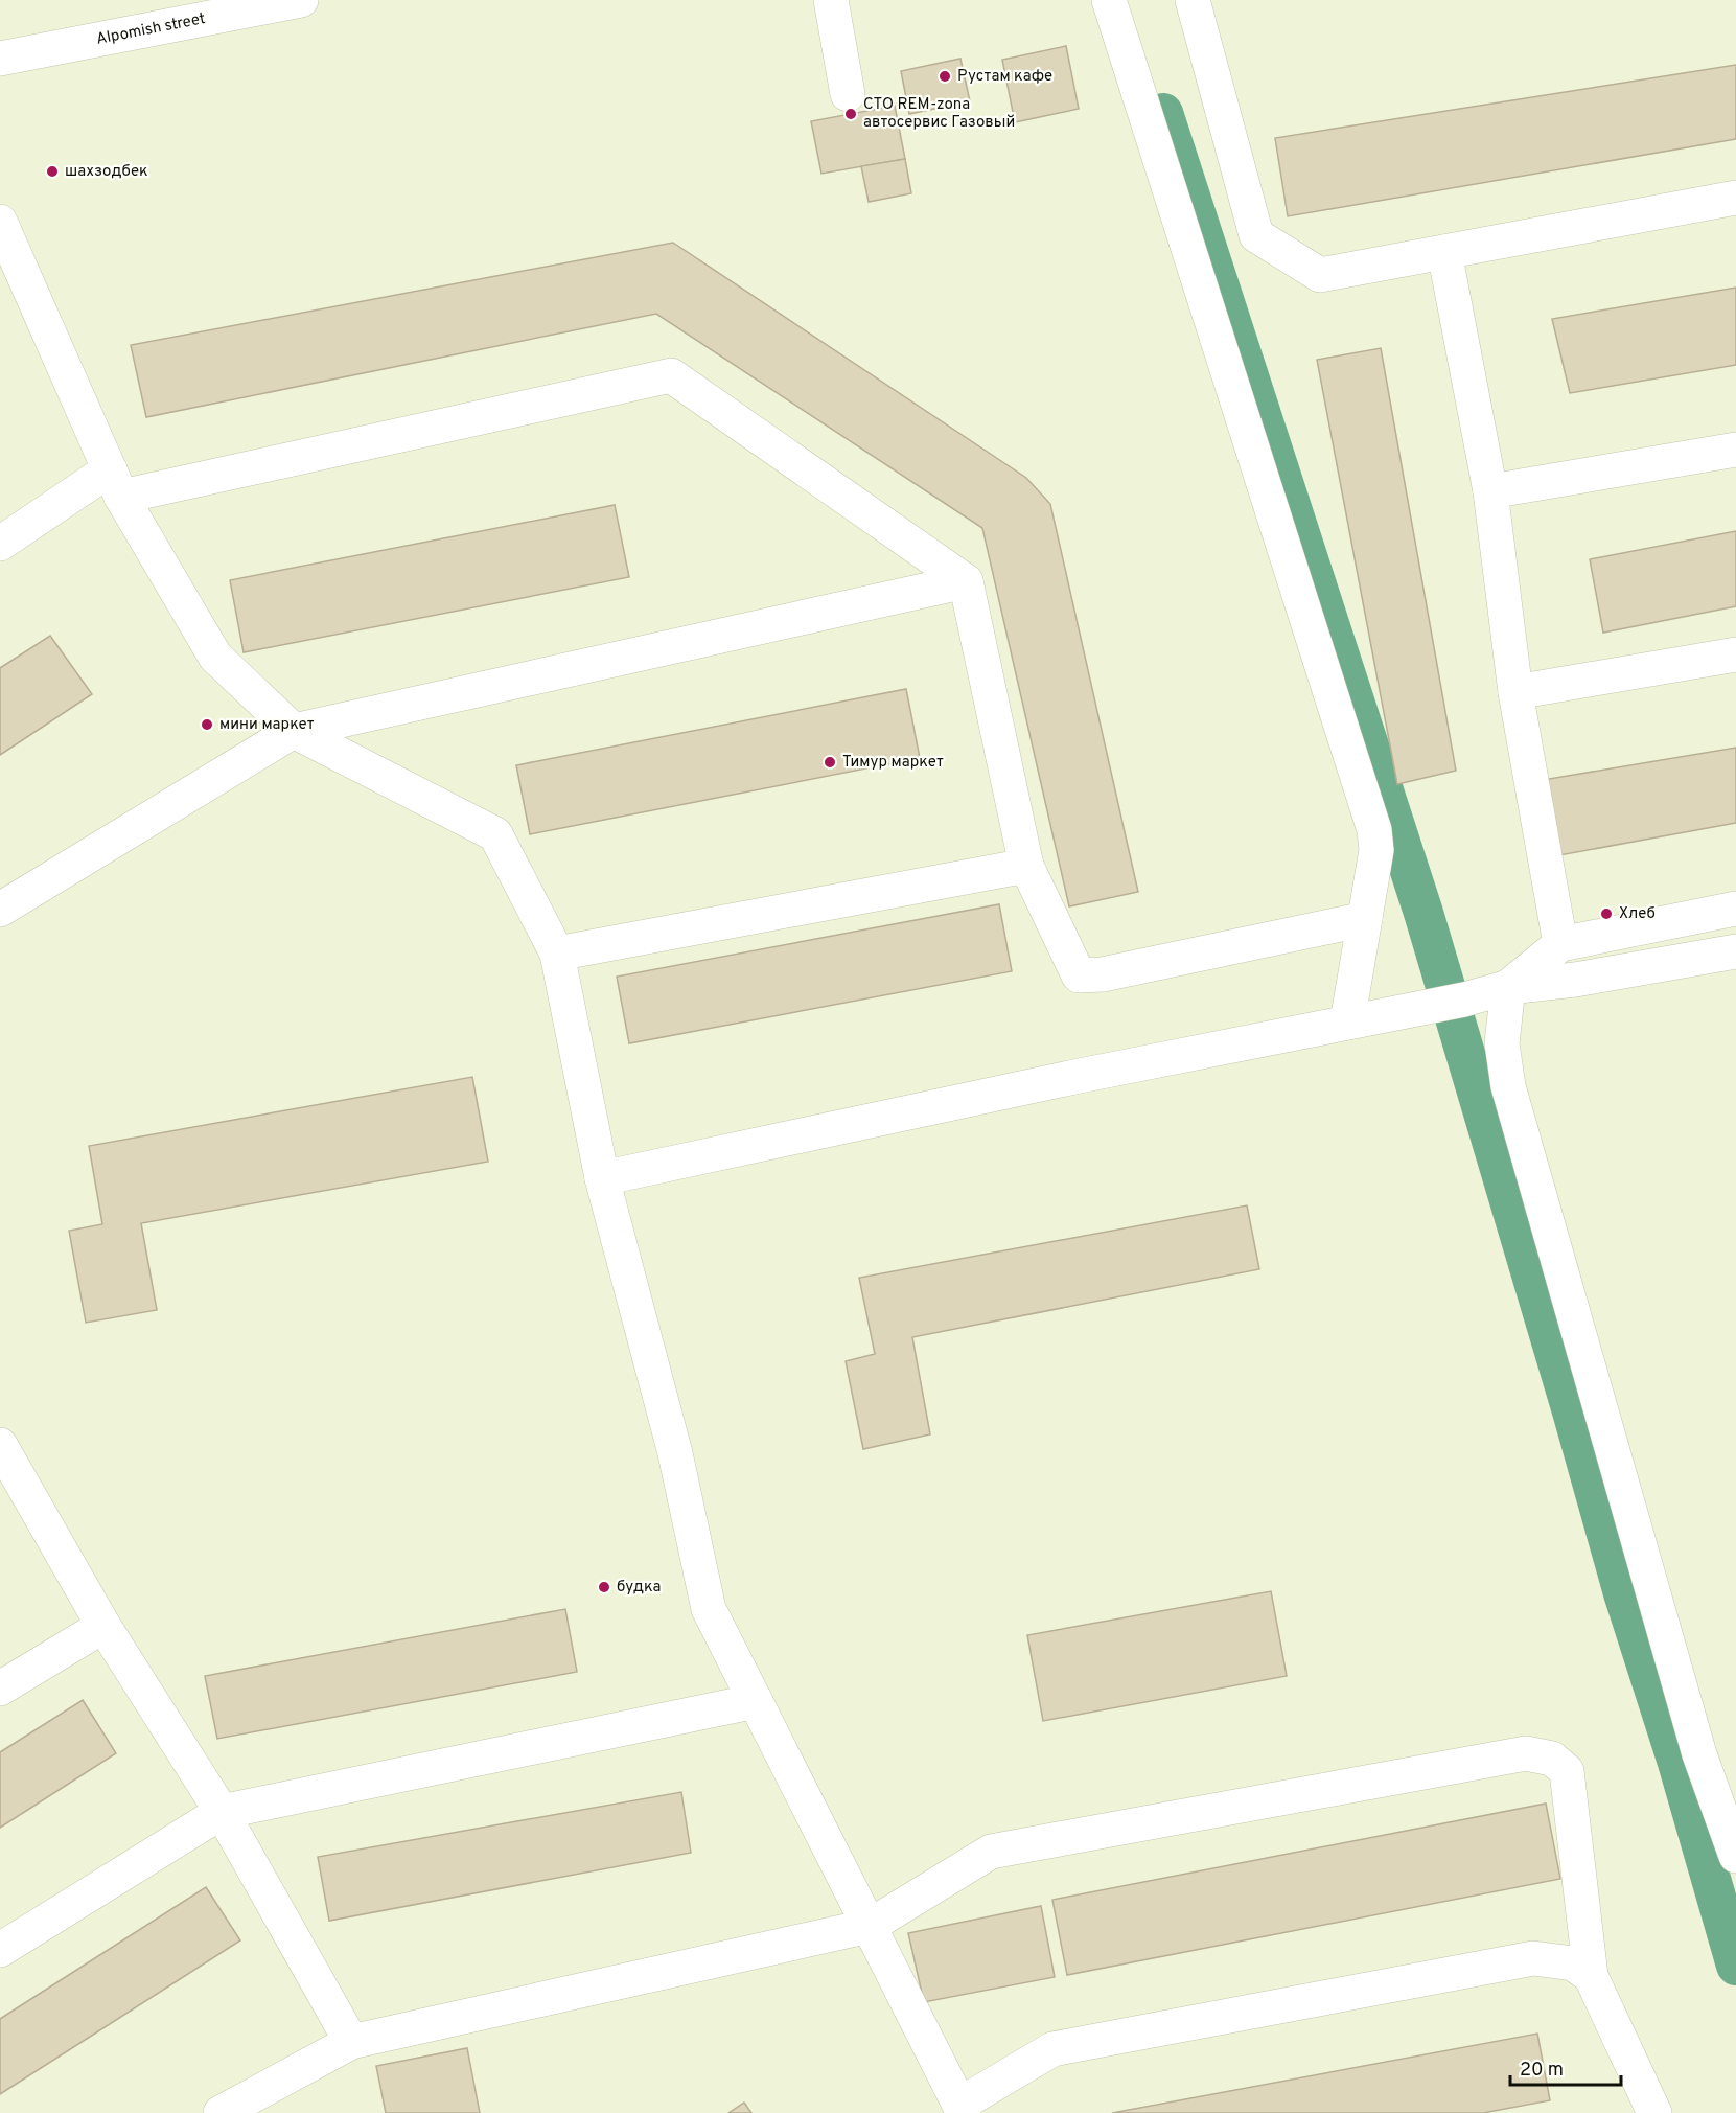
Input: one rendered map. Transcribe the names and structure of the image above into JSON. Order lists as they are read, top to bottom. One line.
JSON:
{"streets":{"main road":["Alpomish street"]},"places":["Рустам кафе","СТО REM-zona автосервис Газовый","шахзодбек","мини маркет","Тимур маркет","Хлеб","будка"],"scale_bar":"20 m"}
